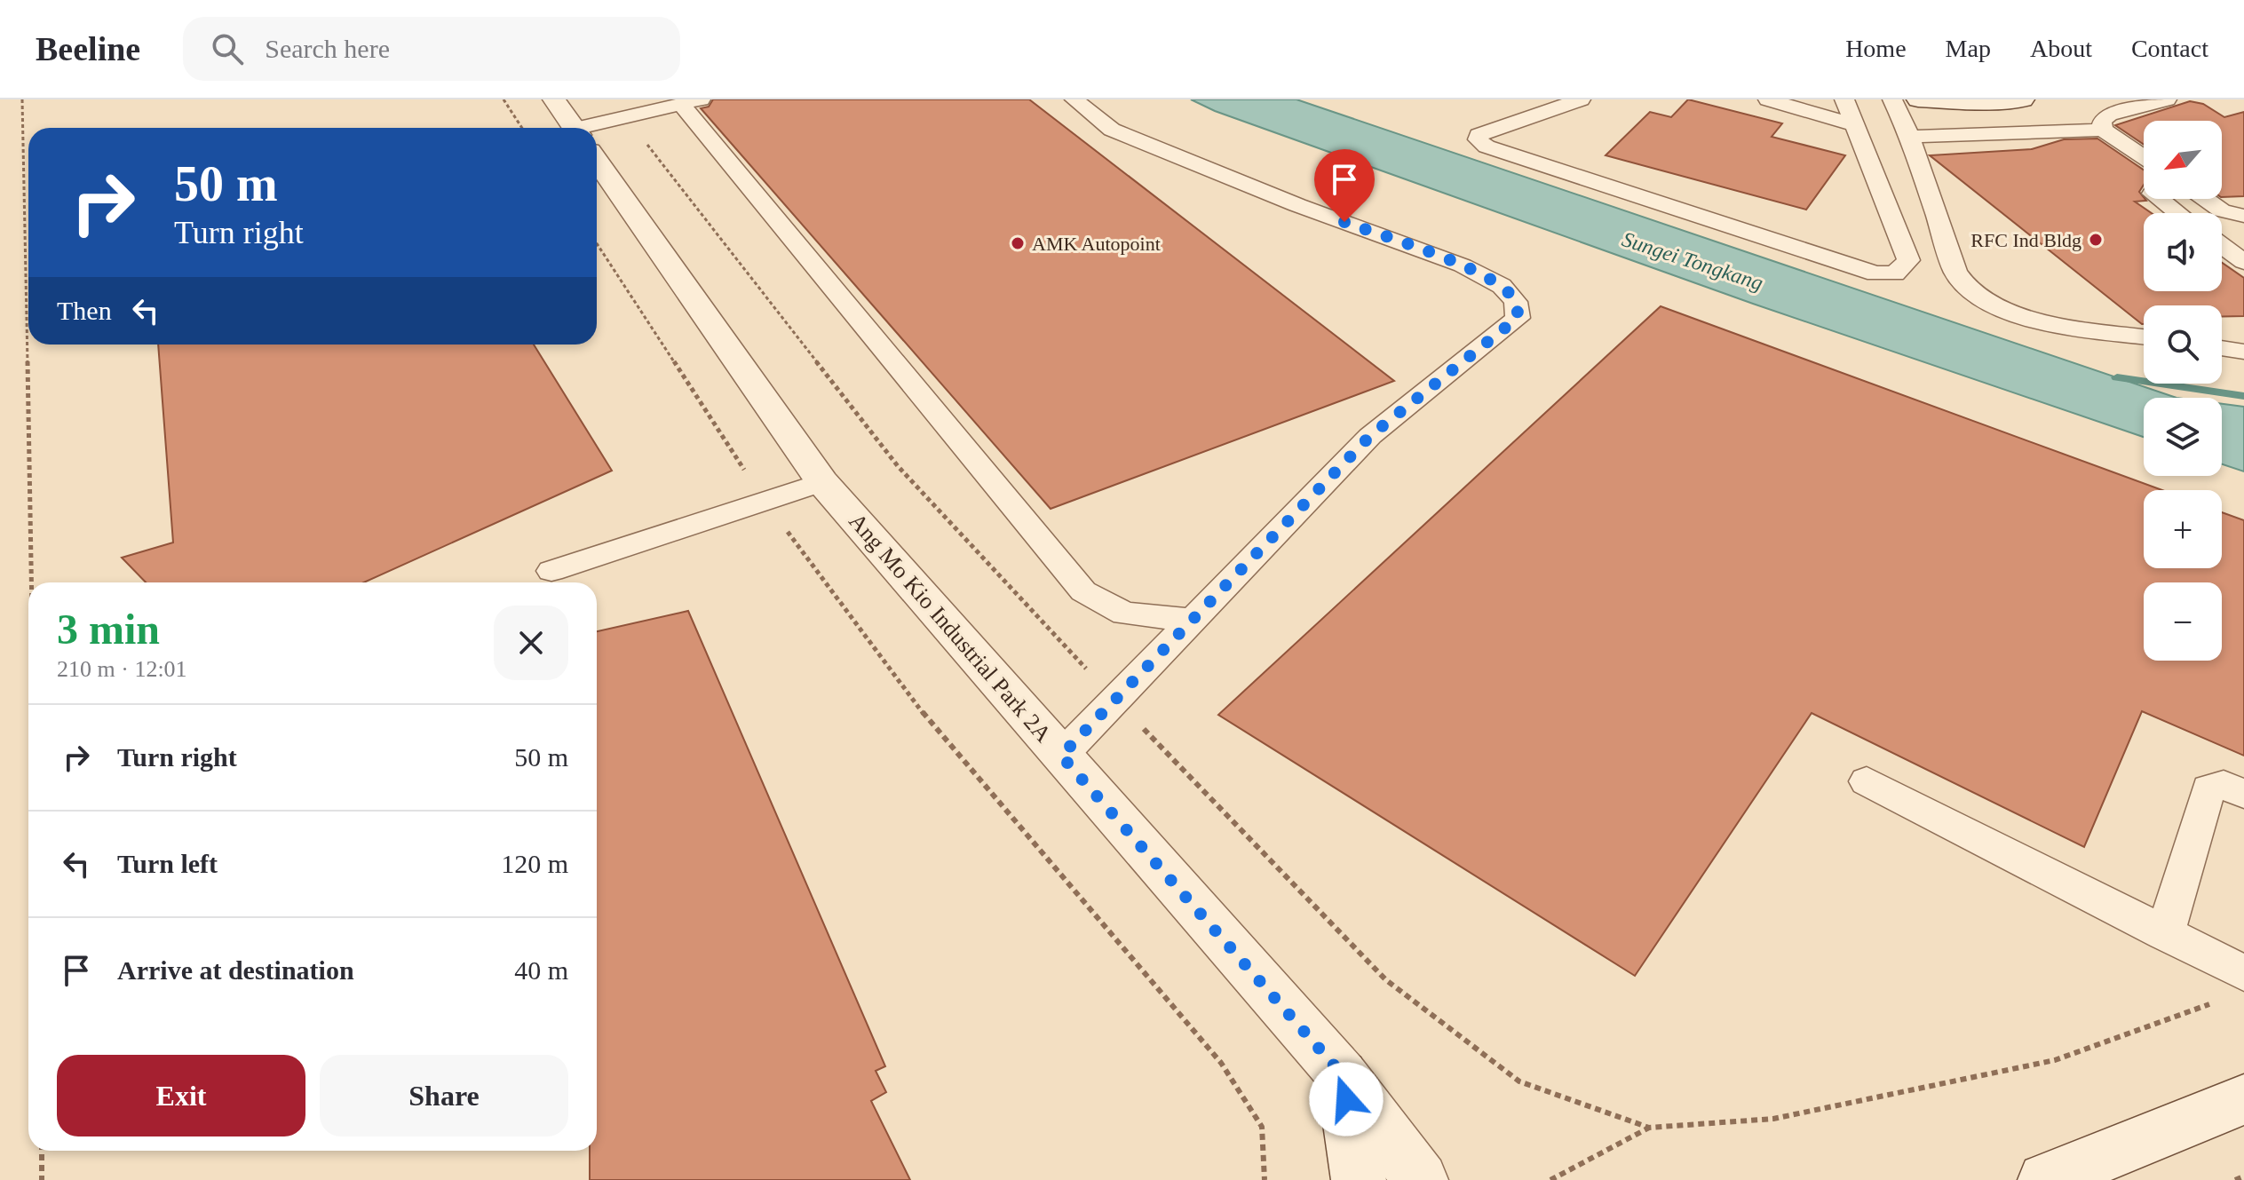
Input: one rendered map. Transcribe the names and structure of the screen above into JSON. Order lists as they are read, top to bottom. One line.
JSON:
{"streets":{"street":["Ang Mo Kio Industrial Park 2A"]},"water":["Sungei Tongkang"],"places":["RFC Ind Bldg","AMK Autopoint"],"north":"bottom left","page":{"header":"Beeline","search":"Search here","nav":["Home","Map","About","Contact"],"map_buttons":["+","−"],"turn":["50 m","Turn right"],"then":"Then","heading":["3 min","210 m · 12:01"],"list":[{"name":"Turn right","value":"50 m"},{"name":"Turn left","value":"120 m"},{"name":"Arrive at destination","value":"40 m"}],"buttons":["Exit","Share"]}}
